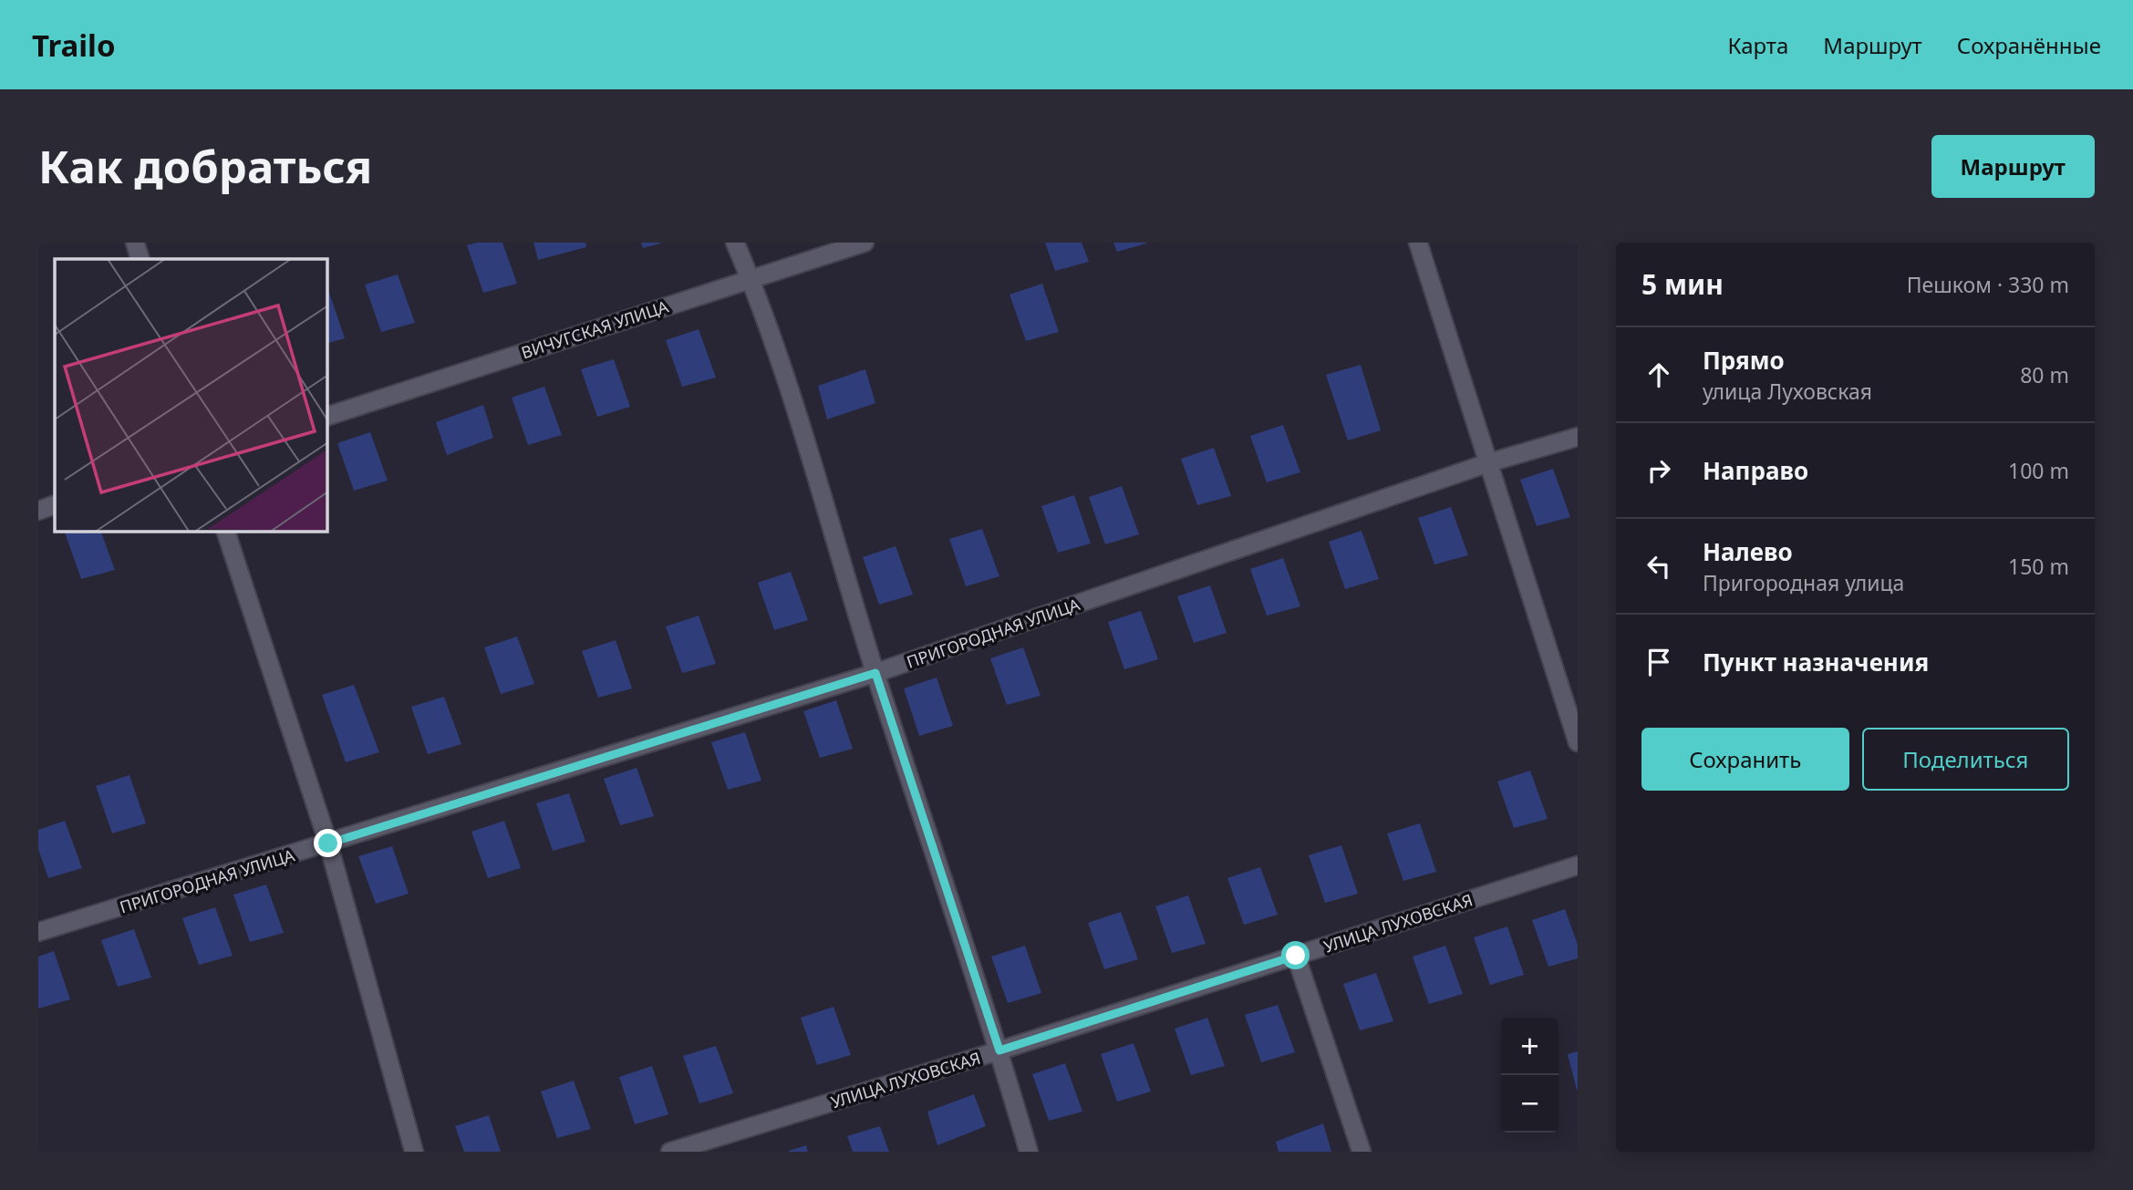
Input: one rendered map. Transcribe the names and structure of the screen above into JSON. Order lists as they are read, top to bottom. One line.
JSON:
{"streets":{"street":["ВИЧУГСКАЯ УЛИЦА","ПРИГОРОДНАЯ УЛИЦА","УЛИЦА ЛУХОВСКАЯ"]},"page":{"header":"Trailo","nav":["Карта","Маршрут","Сохранённые"],"buttons":["Маршрут",["Сохранить","Поделиться"]],"title":"Как добраться","heading":["5 мин","Пешком · 330 m"],"list":[["Прямо","улица Луховская","80 m"],["Направо","100 m"],["Налево","Пригородная улица","150 m"],"Пункт назначения"],"map_buttons":["+","−"]}}
